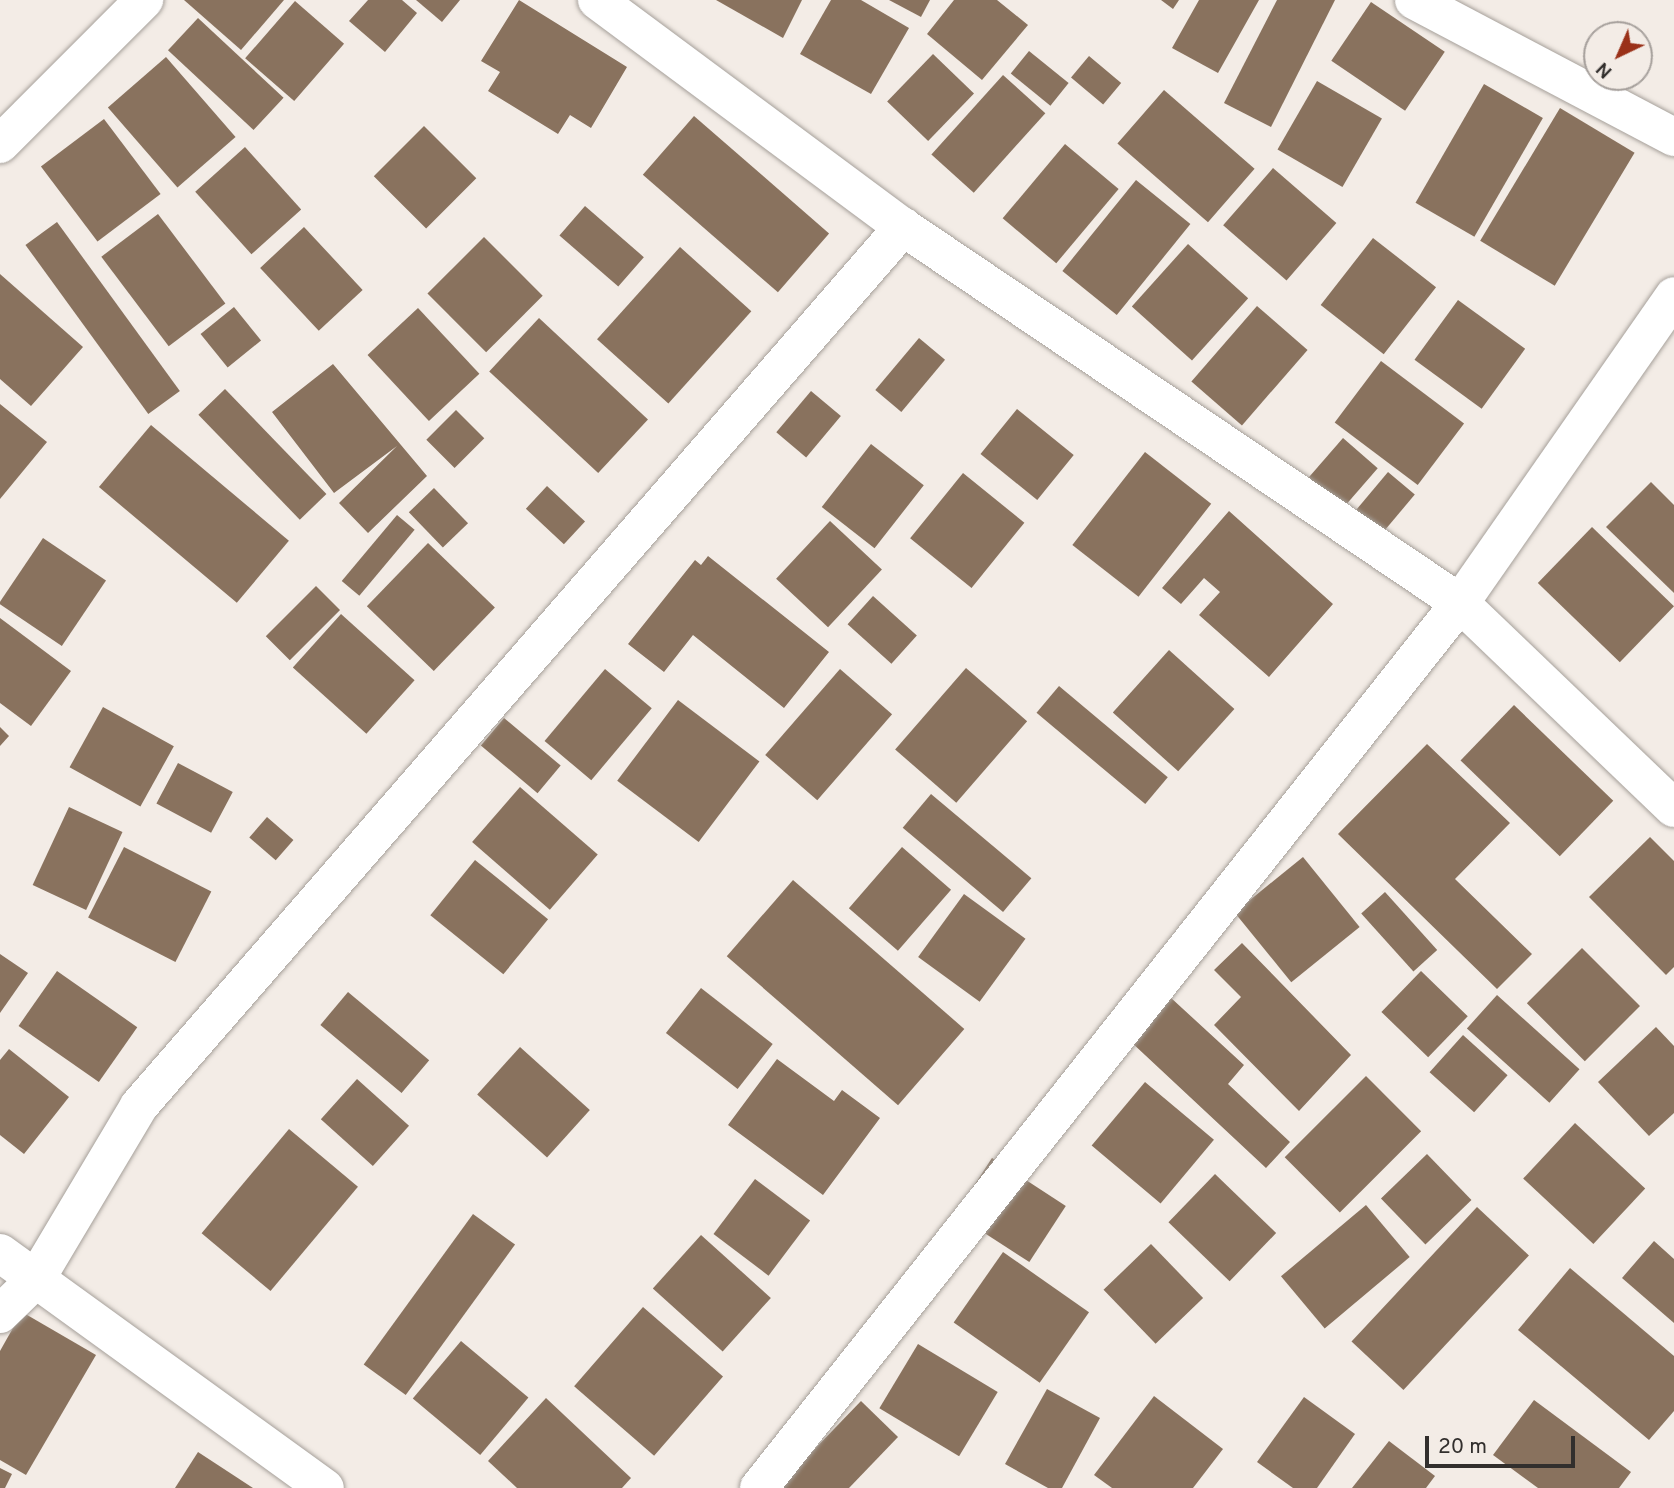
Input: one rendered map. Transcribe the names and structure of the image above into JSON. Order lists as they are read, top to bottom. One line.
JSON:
{"scale_bar":"20 m","north":"bottom left"}
